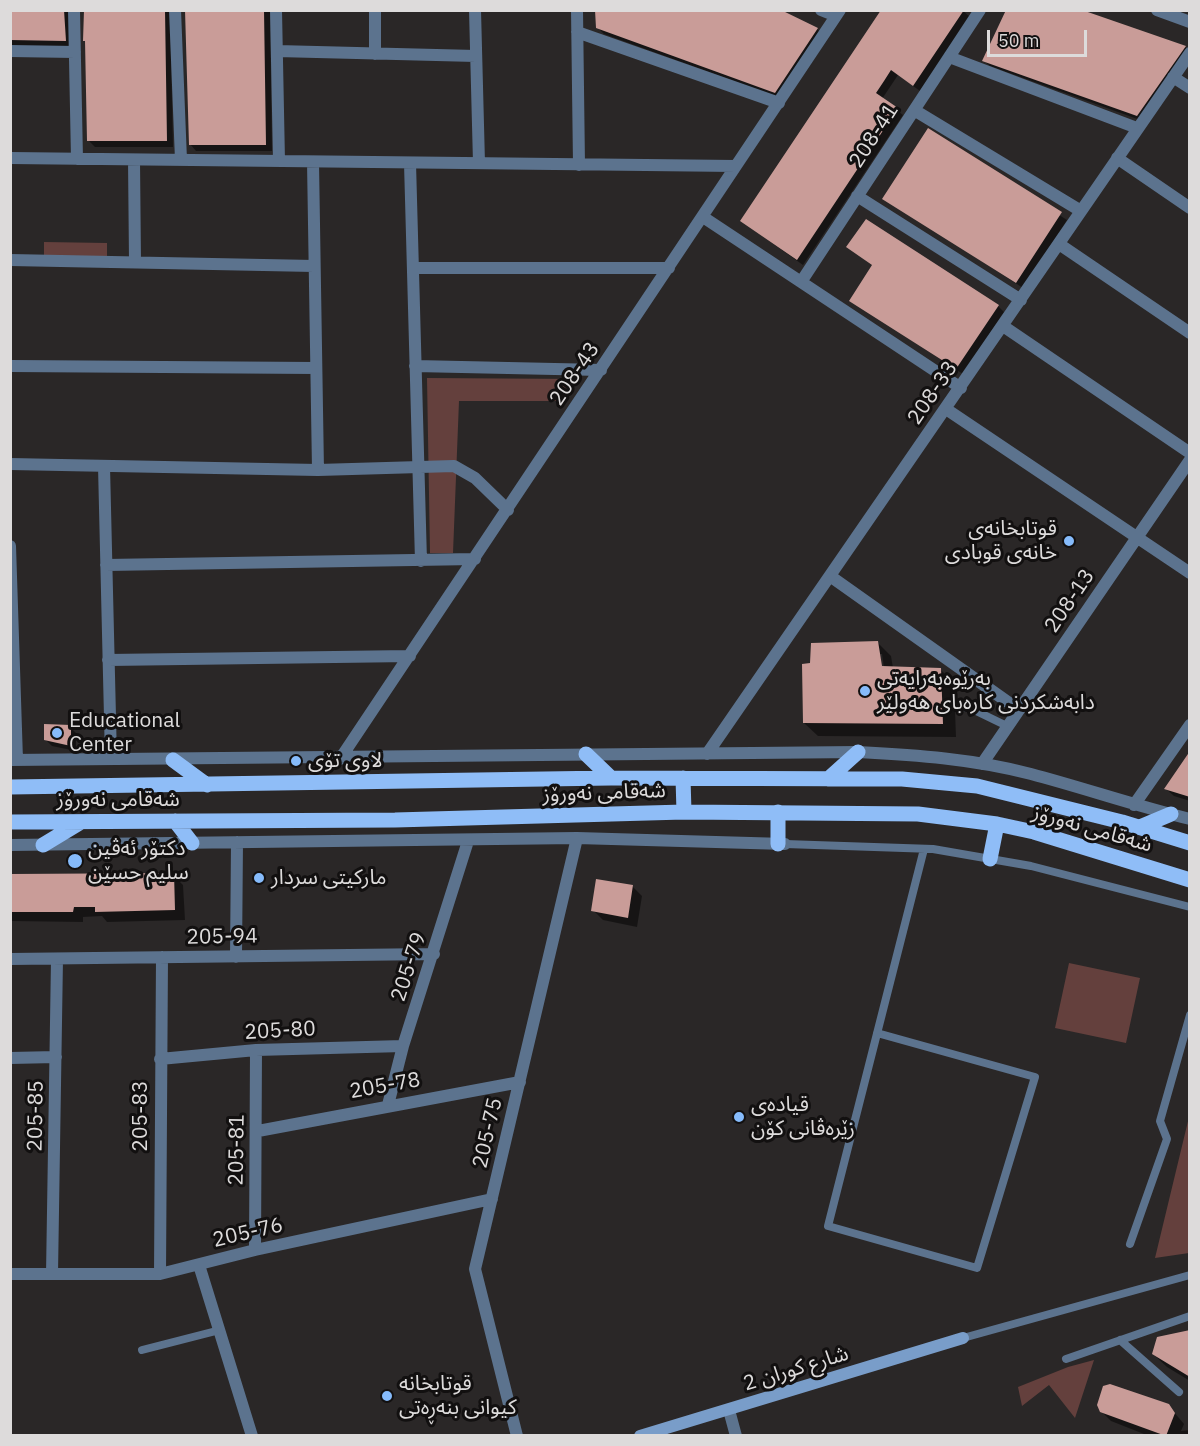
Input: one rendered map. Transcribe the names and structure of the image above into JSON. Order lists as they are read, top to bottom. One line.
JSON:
{"streets":{"main road":["شەقامی نەورۆز"],"street":["208-41","208-43","208-33","208-13","205-94","205-79","205-80","205-78","205-85","205-83","205-75","205-81","205-76","شارع كوران 2"]},"crossings":[["205-94","205-79"],["205-94","205-85"],["205-94","205-83"],["205-79","205-80"],["205-79","205-78"],["205-80","205-83"],["205-80","205-81"],["205-78","205-75"],["205-78","205-81"],["205-85","205-76"],["205-83","205-76"],["205-75","205-76"],["205-81","205-76"]],"places":["قوتابخانەی خانەی قوبادی","بەرێوەبەرایەتی دابەشکردنی کارەبای هەولێر","Educational Center","لاوی تۆی","دکتۆر ئەڤین سلیم حسێن","ماركيتى سردار","قیادەی زێرەڤانی کۆن","قوتابخانە کیوانی بنەڕەتی"],"scale_bar":"50 m"}
